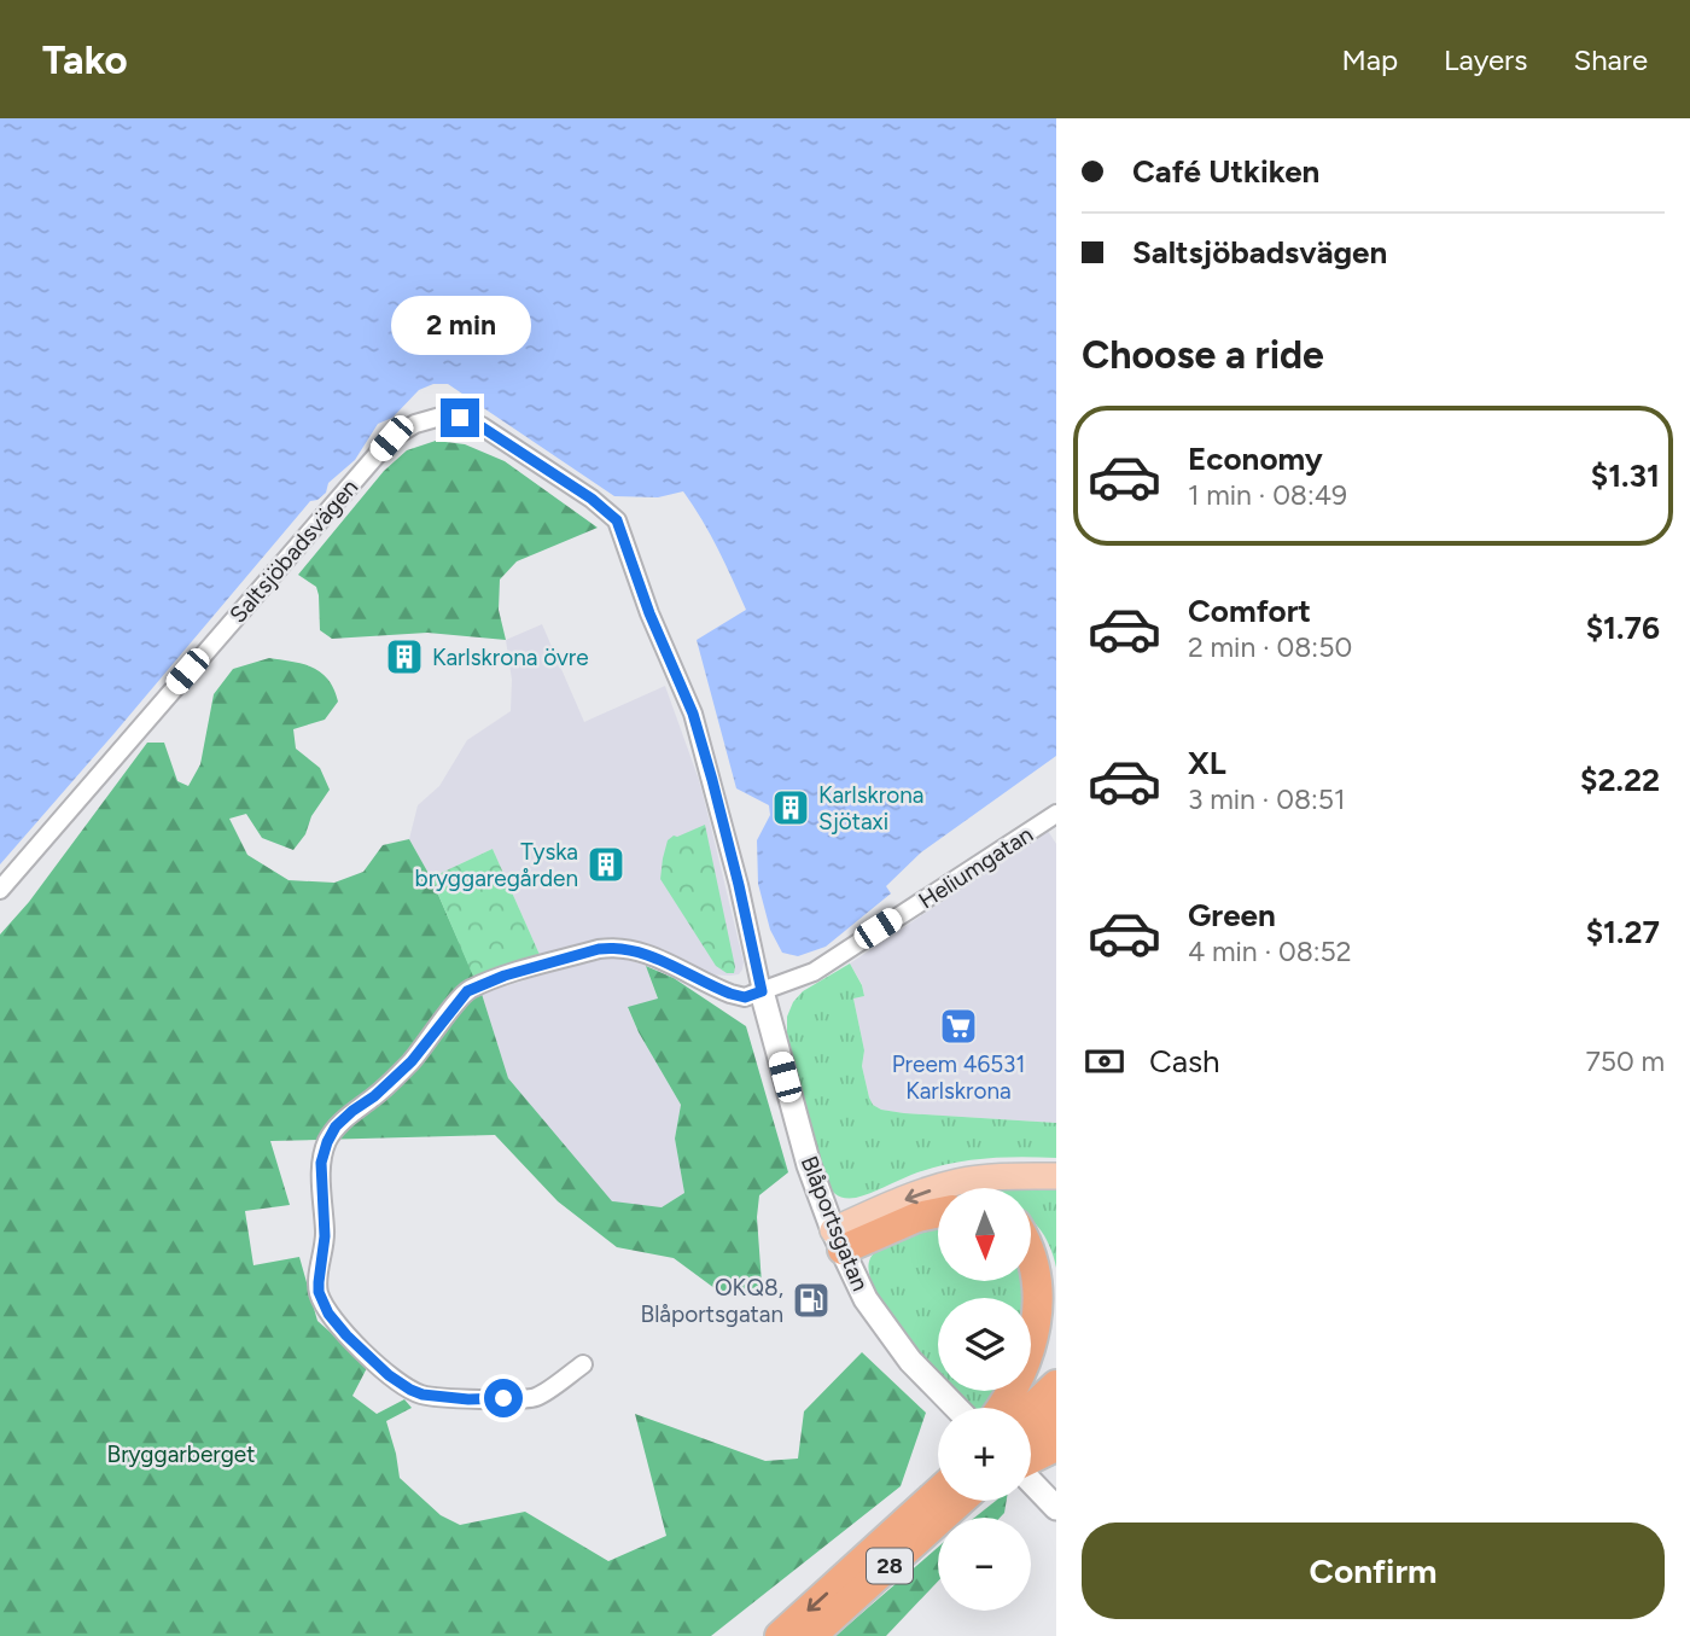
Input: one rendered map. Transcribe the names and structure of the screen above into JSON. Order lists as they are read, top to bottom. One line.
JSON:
{"streets":{"highway":["28"],"street":["Saltsjöbadsvägen","Heliumgatan","Blåportsgatan"]},"crossings":[["Saltsjöbadsvägen","Heliumgatan"],["Saltsjöbadsvägen","Blåportsgatan"],["Heliumgatan","Blåportsgatan"]],"parks":["Bryggarberget"],"places":{"building":["Karlskrona övre","Karlskrona Sjötaxi","Tyska bryggaregården"],"supermarket":["Preem 46531 Karlskrona"],"fuel station":["OKQ8, Blåportsgatan"]},"north":"bottom","page":{"header":"Tako","nav":["Map","Layers","Share"],"banner":["Café Utkiken","Saltsjöbadsvägen"],"bubble":"2 min","heading":"Choose a ride","list":[{"name":"Economy","note":"1 min · 08:49","value":"$1.31"},{"name":"Comfort","note":"2 min · 08:50","value":"$1.76"},{"name":"XL","note":"3 min · 08:51","value":"$2.22"},{"name":"Green","note":"4 min · 08:52","value":"$1.27"}],"pay":["Cash","750 m"],"map_buttons":["+","−"],"buttons":"Confirm"}}
